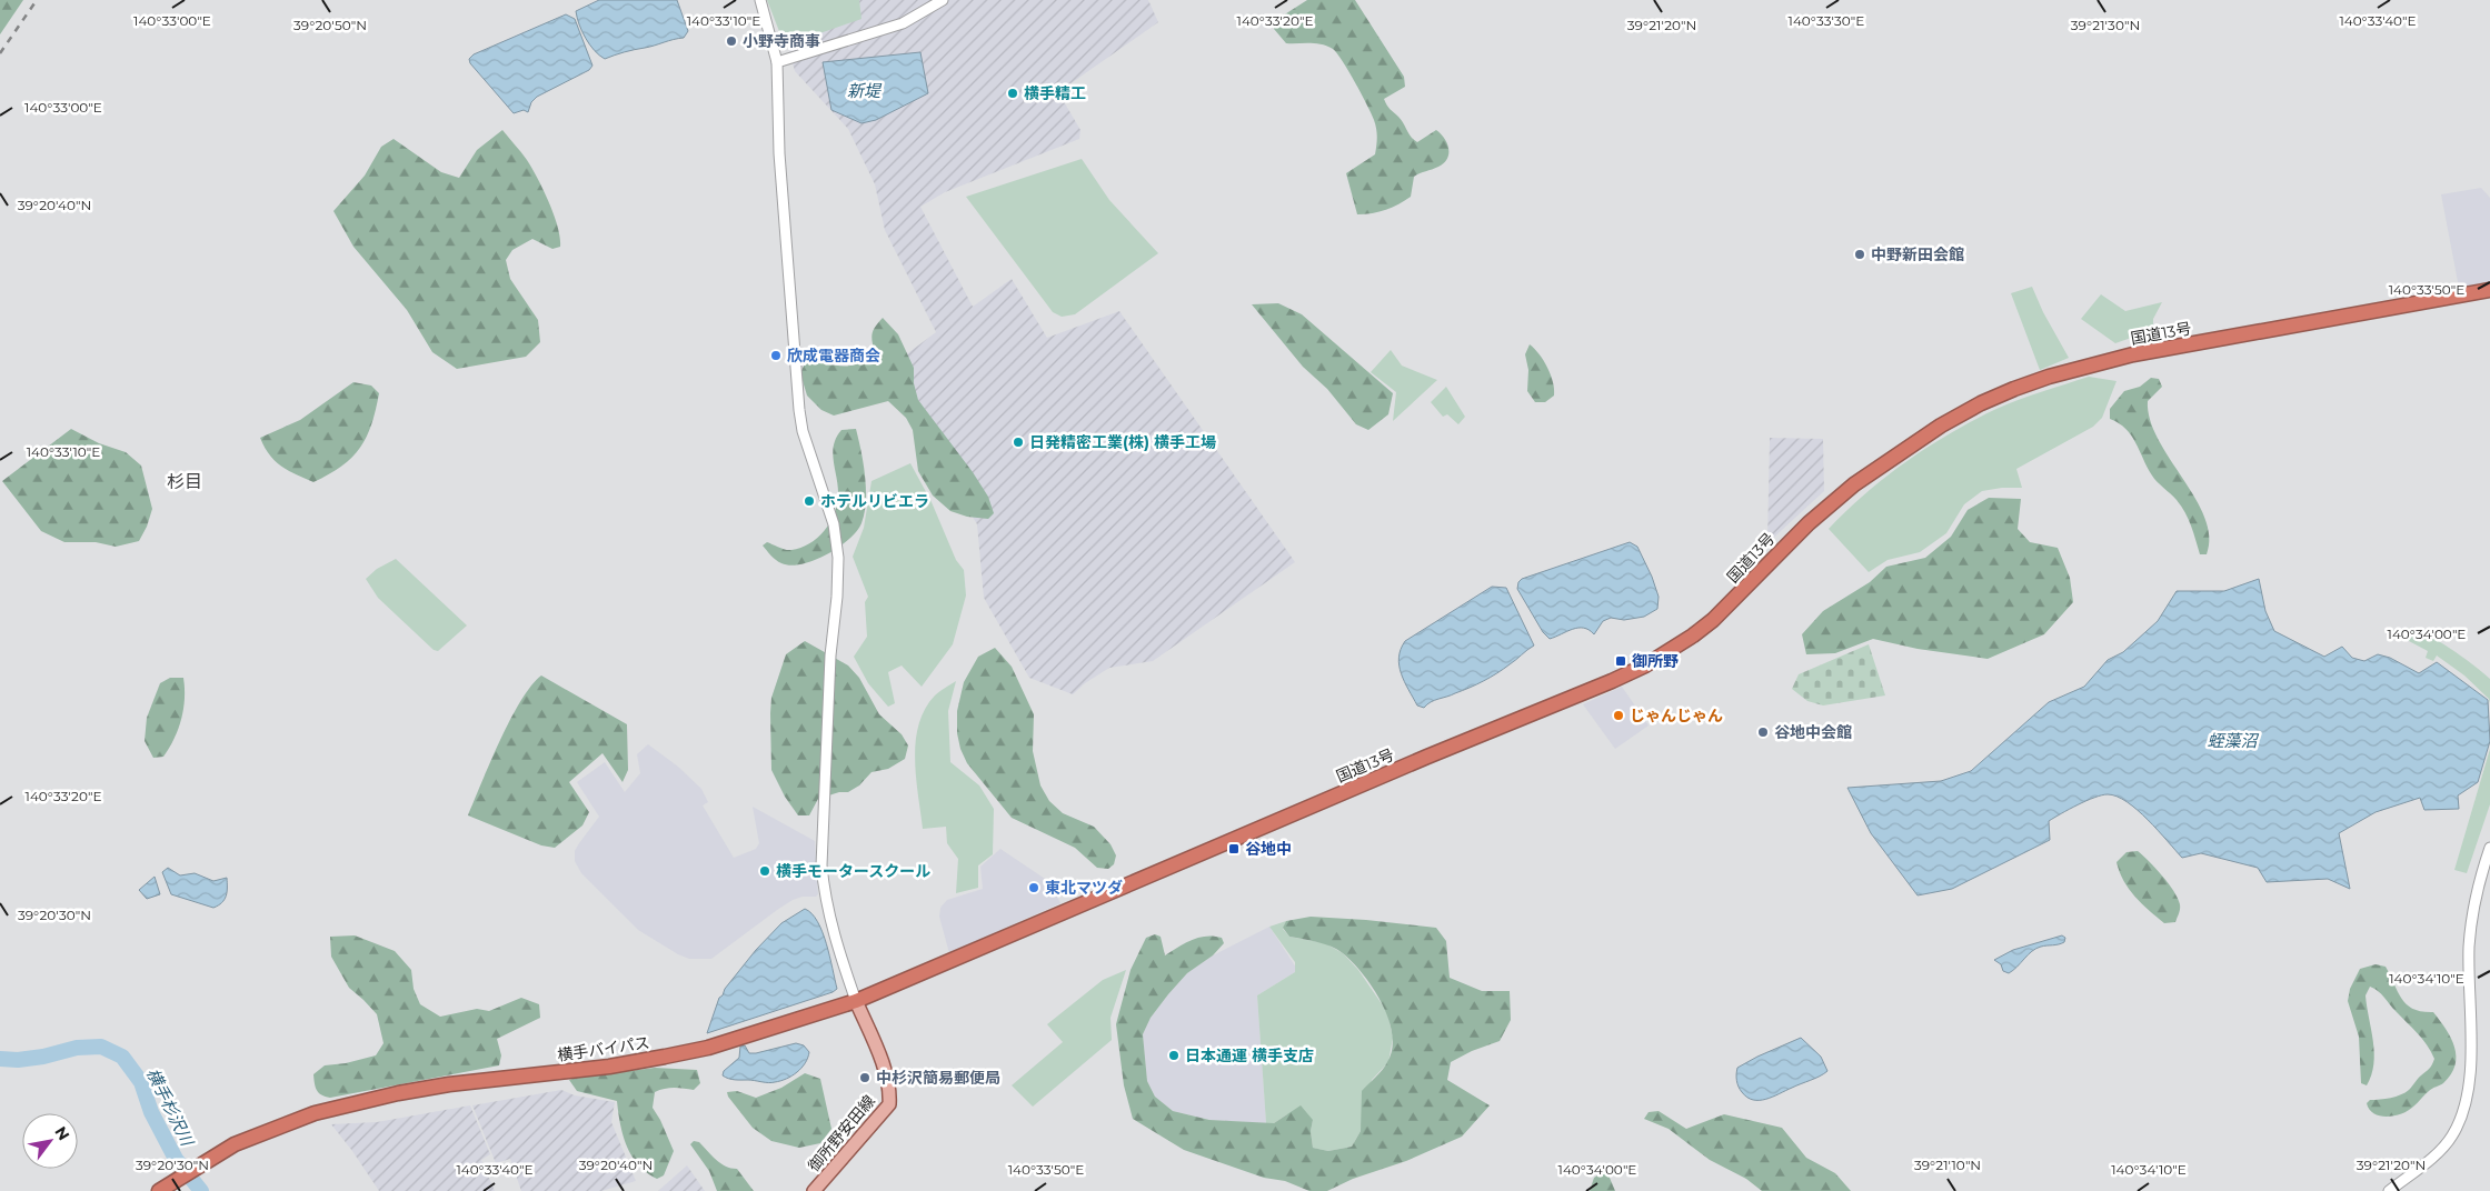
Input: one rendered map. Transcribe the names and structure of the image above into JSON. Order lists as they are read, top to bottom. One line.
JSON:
{"streets":{"highway":["国道13号","横手バイパス"],"main road":["御所野安田線"]},"crossings":[["国道13号","横手バイパス"],["横手バイパス","御所野安田線"]],"districts":["杉目"],"water":["新堤","蛭藻沼","横手杉沢川"],"places":{"other":["小野寺商事","横手精工","中野新田会館","欣成電器商会","日発精密工業(株) 横手工場","ホテルリビエラ","じゃんじゃん","谷地中会館","横手モータースクール","東北マツダ","日本通運 横手支店","中杉沢簡易郵便局"],"transit":["御所野","谷地中"]},"north":"top right","coordinates":["140°33'00\"E","140°33'20\"E","140°33'30\"E","140°33'40\"E","140°33'10\"E","39°20'50\"N","39°21'20\"N","39°21'30\"N","39°20'40\"N","140°33'50\"E","140°34'00\"E","39°20'30\"N","140°34'10\"E","39°21'10\"N"]}
